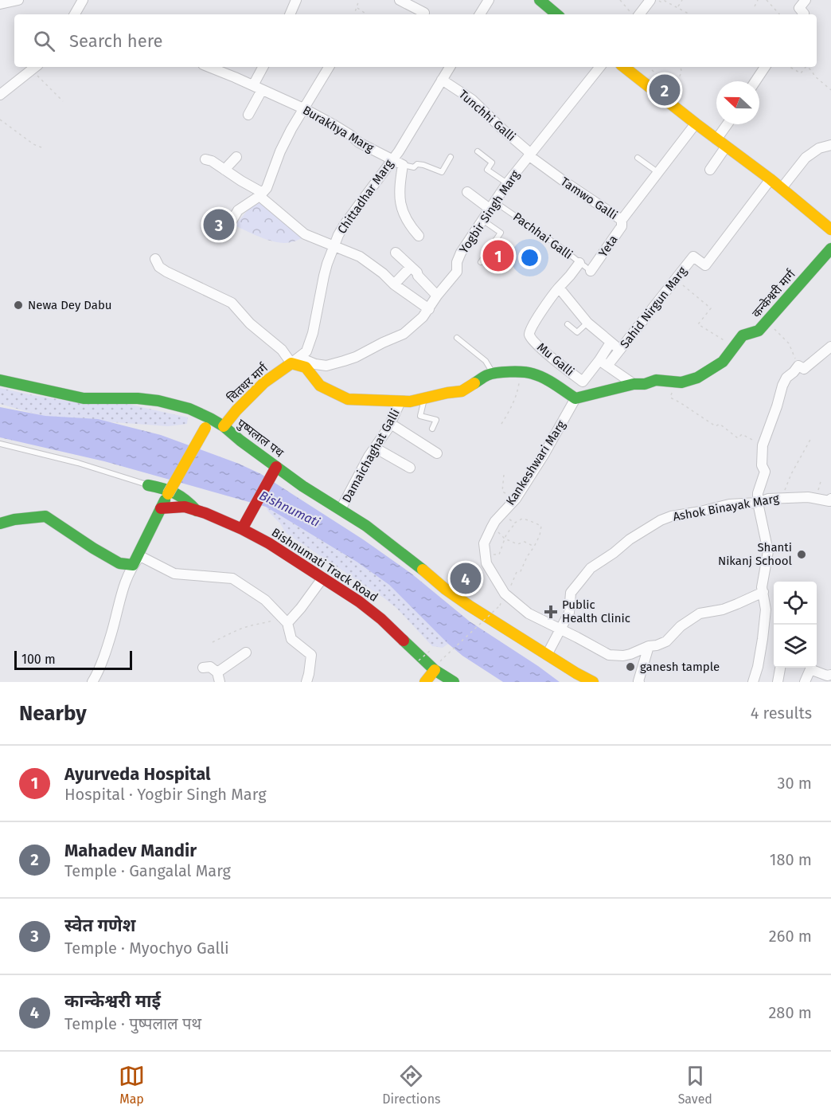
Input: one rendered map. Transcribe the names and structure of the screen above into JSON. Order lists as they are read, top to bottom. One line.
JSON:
{"streets":{"main road":["कन्केश्वरी मार्ग","चितधर मार्ग","पुष्पलाल पथ","Bishnumati Track Road"],"street":["Tunchhi Galli","Burakhya Marg","Chittadhar Marg","Tamwo Galli","Yogbir Singh Marg","Yeta","Sahid Nirgun Marg","Mu Galli","Damaichaghat Galli","Kankeshwari Marg","Ashok Binayak Marg"],"lane":["Pachhai Galli"]},"crossings":[["Tunchhi Galli","Chittadhar Marg"],["Tunchhi Galli","Tamwo Galli"],["Tunchhi Galli","Yogbir Singh Marg"],["Burakhya Marg","Chittadhar Marg"],["Chittadhar Marg","Yogbir Singh Marg"],["Chittadhar Marg","चितधर मार्ग"],["Tamwo Galli","Yogbir Singh Marg"],["Tamwo Galli","Yeta"],["Yogbir Singh Marg","Pachhai Galli"],["Yogbir Singh Marg","चितधर मार्ग"],["Pachhai Galli","Yeta"],["Pachhai Galli","Mu Galli"],["कन्केश्वरी मार्ग","Kankeshwari Marg"],["Sahid Nirgun Marg","Mu Galli"],["चितधर मार्ग","पुष्पलाल पथ"],["पुष्पलाल पथ","Damaichaghat Galli"],["पुष्पलाल पथ","Ashok Binayak Marg"]],"water":["Bishnumati"],"places":{"other":["Newa Dey Dabu","Shanti Nikanj School","ganesh tample"],"health":["Public Health Clinic"]},"scale_bar":"100 m","north":"left","page":{"search":"Search here","pins":["2","3","1","4"],"scale":"100 m","heading":["Nearby","4 results"],"list":[{"mark":"1","name":"Ayurveda Hospital","note":"Hospital · Yogbir Singh Marg","value":"30 m"},{"mark":"2","name":"Mahadev Mandir","note":"Temple · Gangalal Marg","value":"180 m"},{"mark":"3","name":"स्वेत गणेश","note":"Temple · Myochyo Galli","value":"260 m"},{"mark":"4","name":"कान्केश्वरी माई","note":"Temple · पुष्पलाल पथ","value":"280 m"}],"nav":["Map","Directions","Saved"]}}
